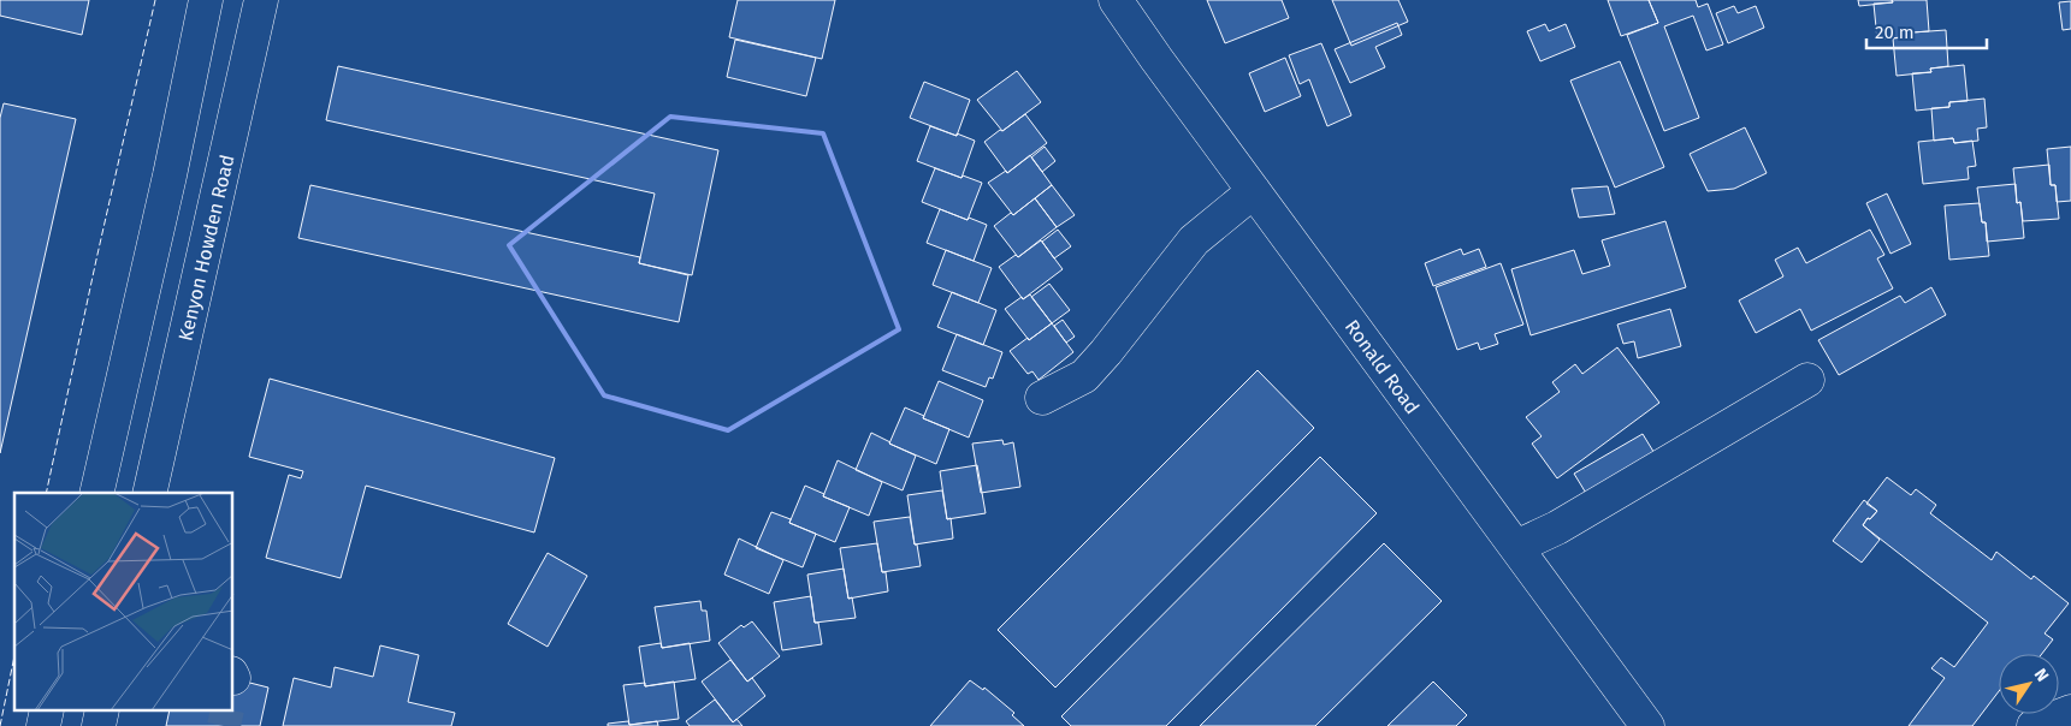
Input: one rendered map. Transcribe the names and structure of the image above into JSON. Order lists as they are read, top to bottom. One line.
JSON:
{"streets":{"street":["Kenyon Howden Road","Ronald Road"]},"scale_bar":"20 m","north":"top right"}
